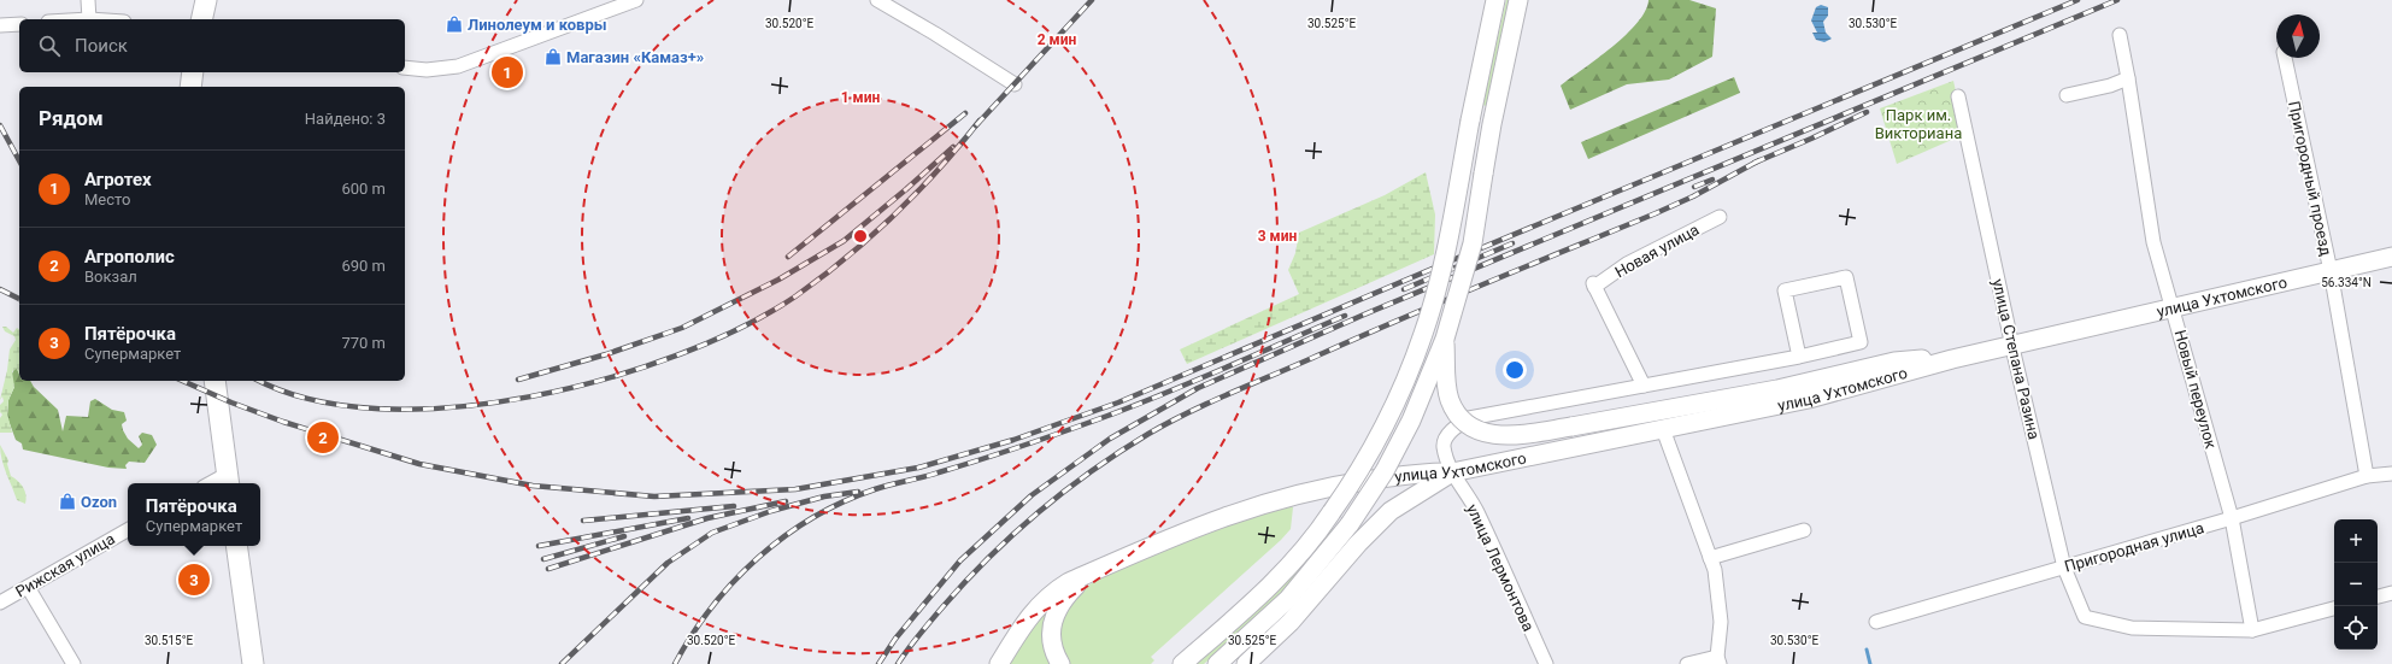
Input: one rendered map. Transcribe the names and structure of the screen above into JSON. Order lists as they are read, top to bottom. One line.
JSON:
{"streets":{"main road":["улица Ухтомского"],"street":["Пригородный проезд","Новая улица","улица Степана Разина","Новый переулок","Пригородная улица","Рижская улица","улица Лермонтова"]},"crossings":[["Пригородный проезд","улица Ухтомского"],["Пригородный проезд","Пригородная улица"],["Новая улица","улица Лермонтова"],["улица Ухтомского","улица Степана Разина"],["улица Ухтомского","Новый переулок"],["улица Ухтомского","улица Лермонтова"],["улица Степана Разина","Новый переулок"],["улица Степана Разина","Пригородная улица"],["Новый переулок","Пригородная улица"]],"parks":["Парк им. Викториана"],"places":{"shop":["Линолеум и ковры","Магазин «Камаз+»","Ozon"]},"north":"top","page":{"search":"Поиск","pins":["1","2","3"],"heading":["Рядом","Найдено: 3"],"list":[{"mark":"1","name":"Агротех","note":"Место","value":"600 m"},{"mark":"2","name":"Агрополис","note":"Вокзал","value":"690 m"},{"mark":"3","name":"Пятёрочка","note":"Супермаркет","value":"770 m"}],"popup":["Пятёрочка","Супермаркет"],"map_buttons":["+","−"]},"coordinates":["30.520°E","30.525°E","30.530°E","56.334°N","30.515°E"],"rings":["2 мин","1 мин","3 мин"]}
